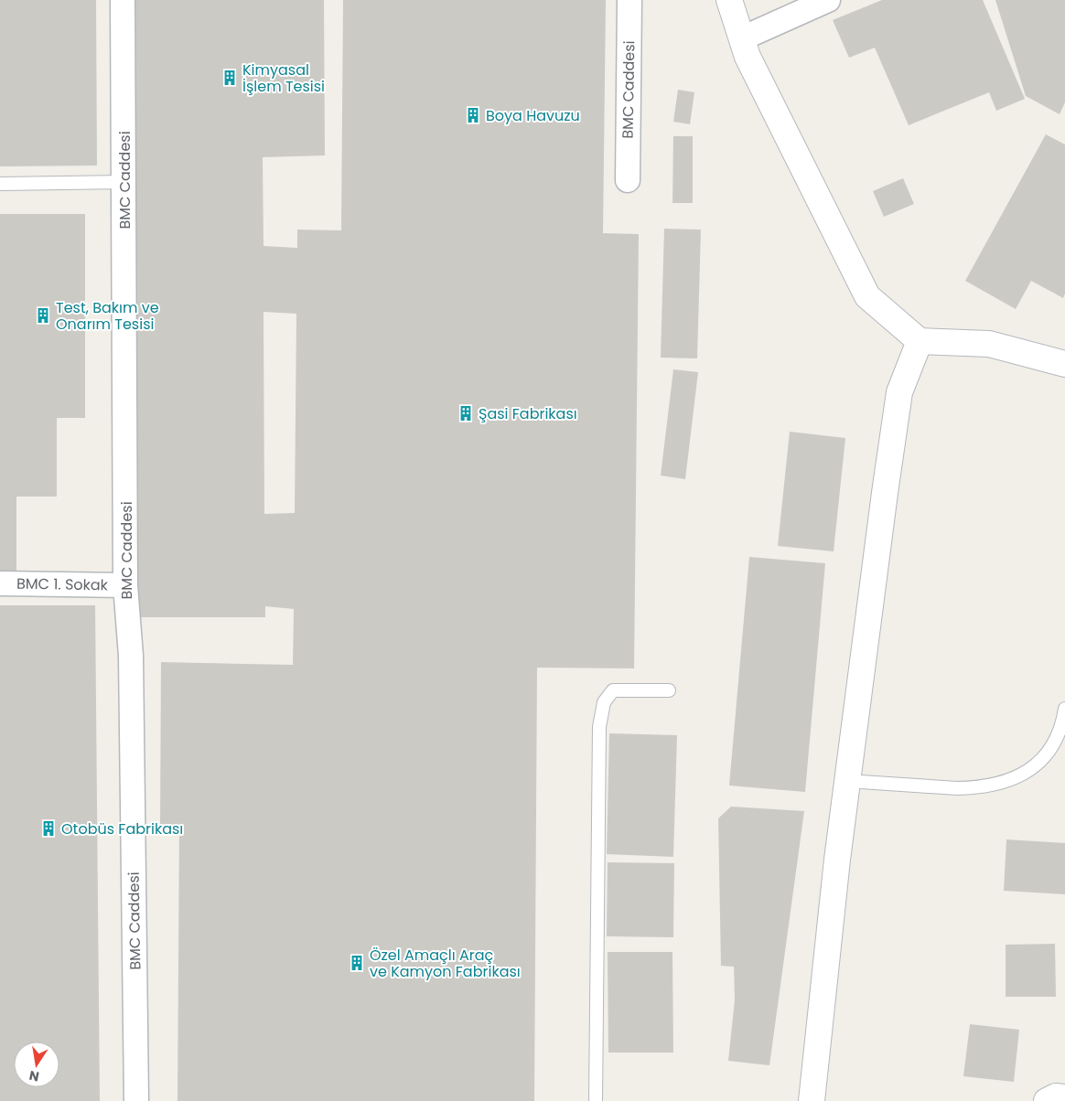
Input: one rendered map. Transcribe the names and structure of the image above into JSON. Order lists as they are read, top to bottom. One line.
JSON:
{"streets":{"street":["BMC Caddesi","BMC 1. Sokak"]},"crossings":[["BMC Caddesi","BMC 1. Sokak"]],"places":{"building":["Kimyasal İşlem Tesisi","Boya Havuzu","Test, Bakım ve Onarım Tesisi","Şasi Fabrikası","Otobüs Fabrikası","Özel Amaçlı Araç ve Kamyon Fabrikası"]},"north":"bottom"}
